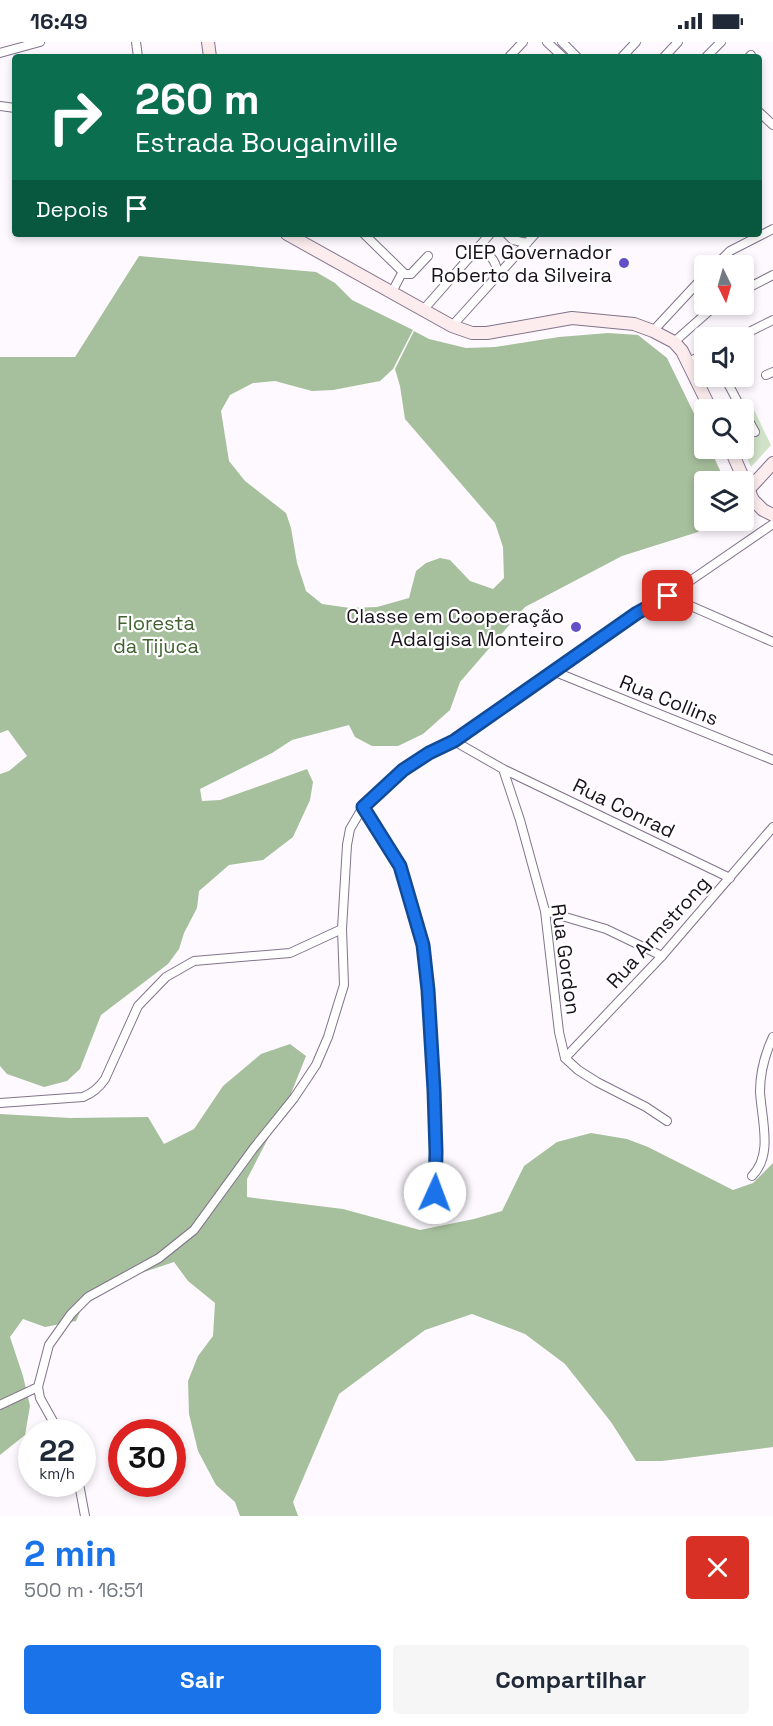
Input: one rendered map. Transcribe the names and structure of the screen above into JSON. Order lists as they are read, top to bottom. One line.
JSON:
{"streets":{"street":["Rua Collins","Rua Conrad","Rua Armstrong","Rua Gordon"]},"crossings":[["Rua Conrad","Rua Armstrong"],["Rua Conrad","Rua Gordon"],["Rua Armstrong","Rua Gordon"]],"parks":["Floresta da Tijuca"],"places":["CIEP Governador Roberto da Silveira","Classe em Cooperação Adalgisa Monteiro"],"north":"bottom","page":{"status":"16:49","turn":["260 m","Estrada Bougainville"],"then":"Depois","speed":"22 km/h","limit":"30","heading":["2 min","500 m · 16:51"],"buttons":["Sair","Compartilhar"]}}
